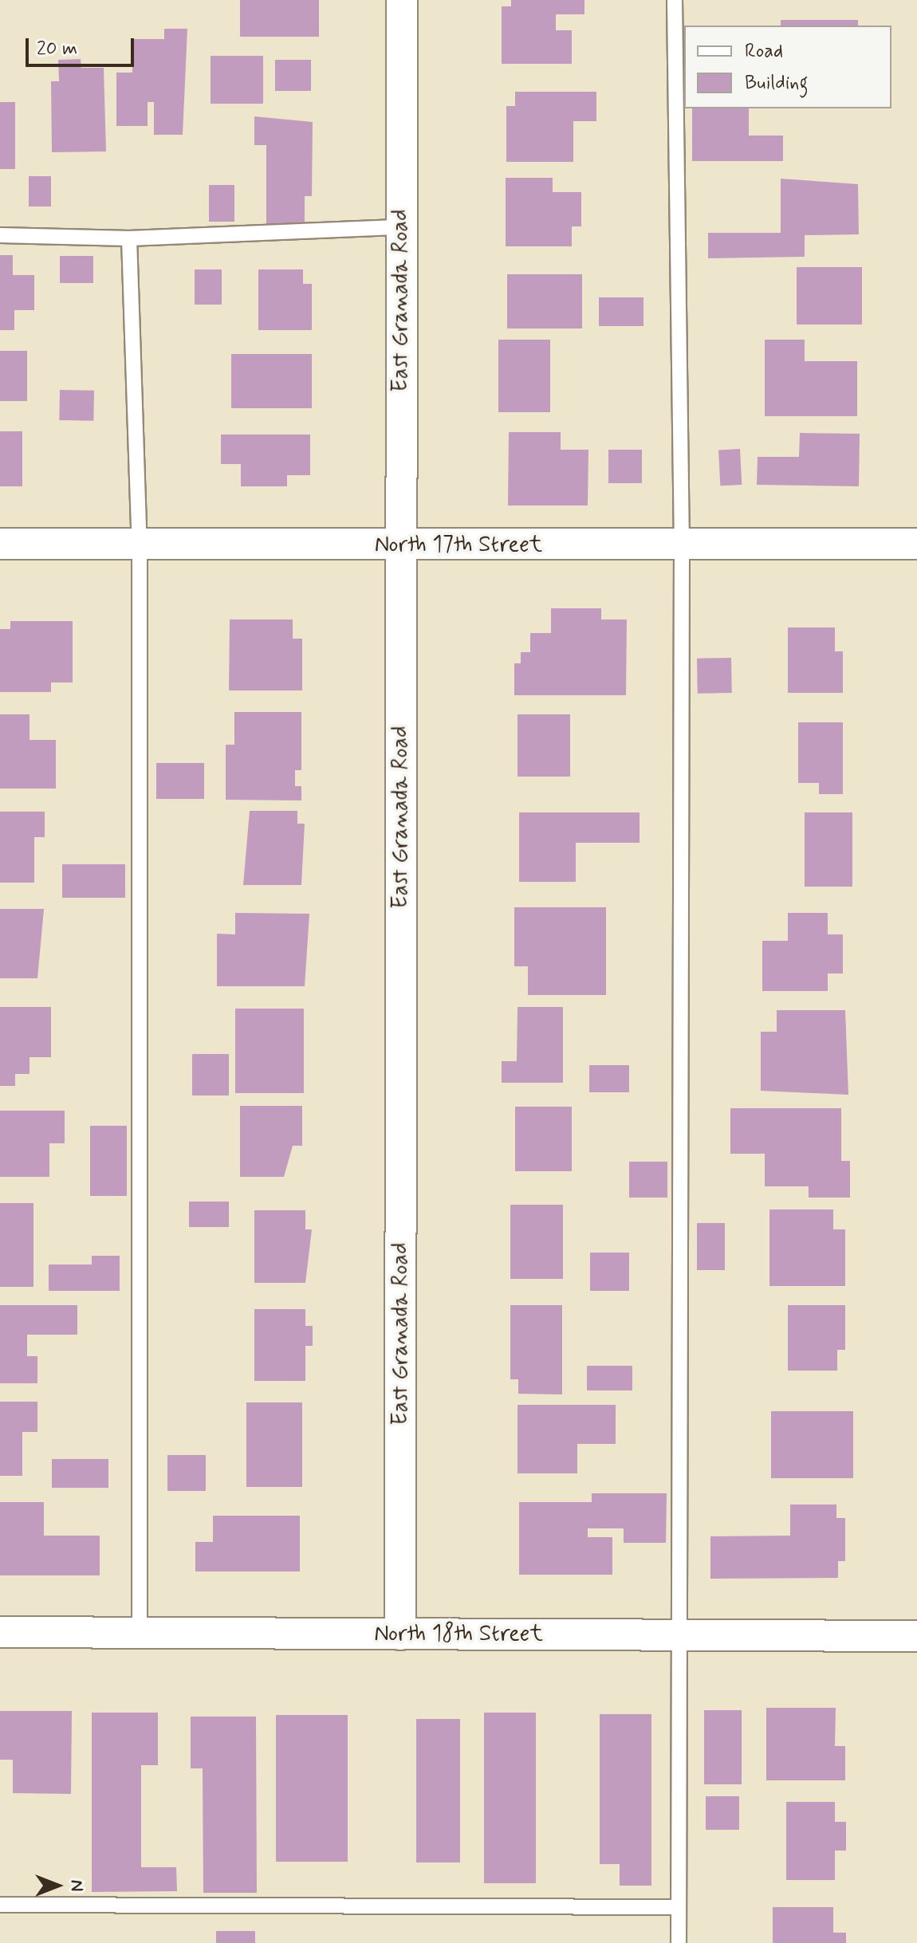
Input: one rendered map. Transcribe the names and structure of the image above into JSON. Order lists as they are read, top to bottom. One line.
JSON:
{"streets":{"street":["East Granada Road","North 17th Street","North 18th Street"]},"crossings":[["East Granada Road","North 17th Street"],["East Granada Road","North 18th Street"]],"legend":["Road","Building"],"scale_bar":"20 m","north":"right"}
